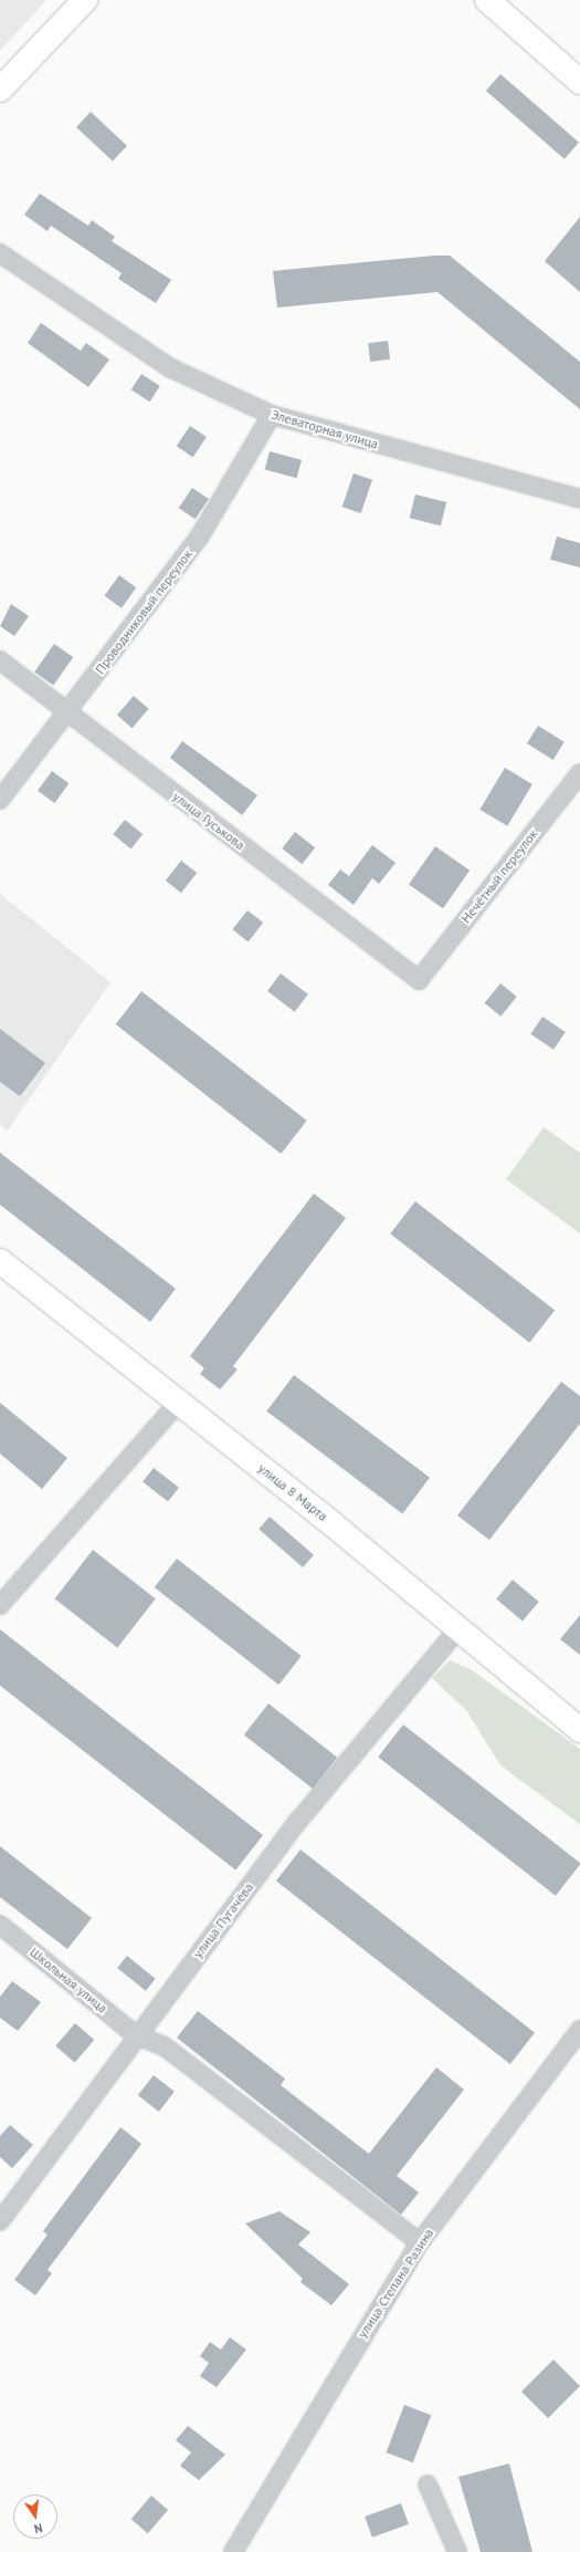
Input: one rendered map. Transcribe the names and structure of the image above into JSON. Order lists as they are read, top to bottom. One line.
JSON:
{"streets":{"main road":["улица 8 Марта"],"street":["Элеваторная улица","Проводниковый переулок","улица Гуськова","Нечётный переулок","улица Пугачёва","Школьная улица","улица Степана Разина"]},"crossings":[["Элеваторная улица","Проводниковый переулок"],["Проводниковый переулок","улица Гуськова"],["улица Гуськова","Нечётный переулок"],["улица 8 Марта","улица Пугачёва"],["улица Пугачёва","Школьная улица"],["Школьная улица","улица Степана Разина"]],"north":"bottom"}
